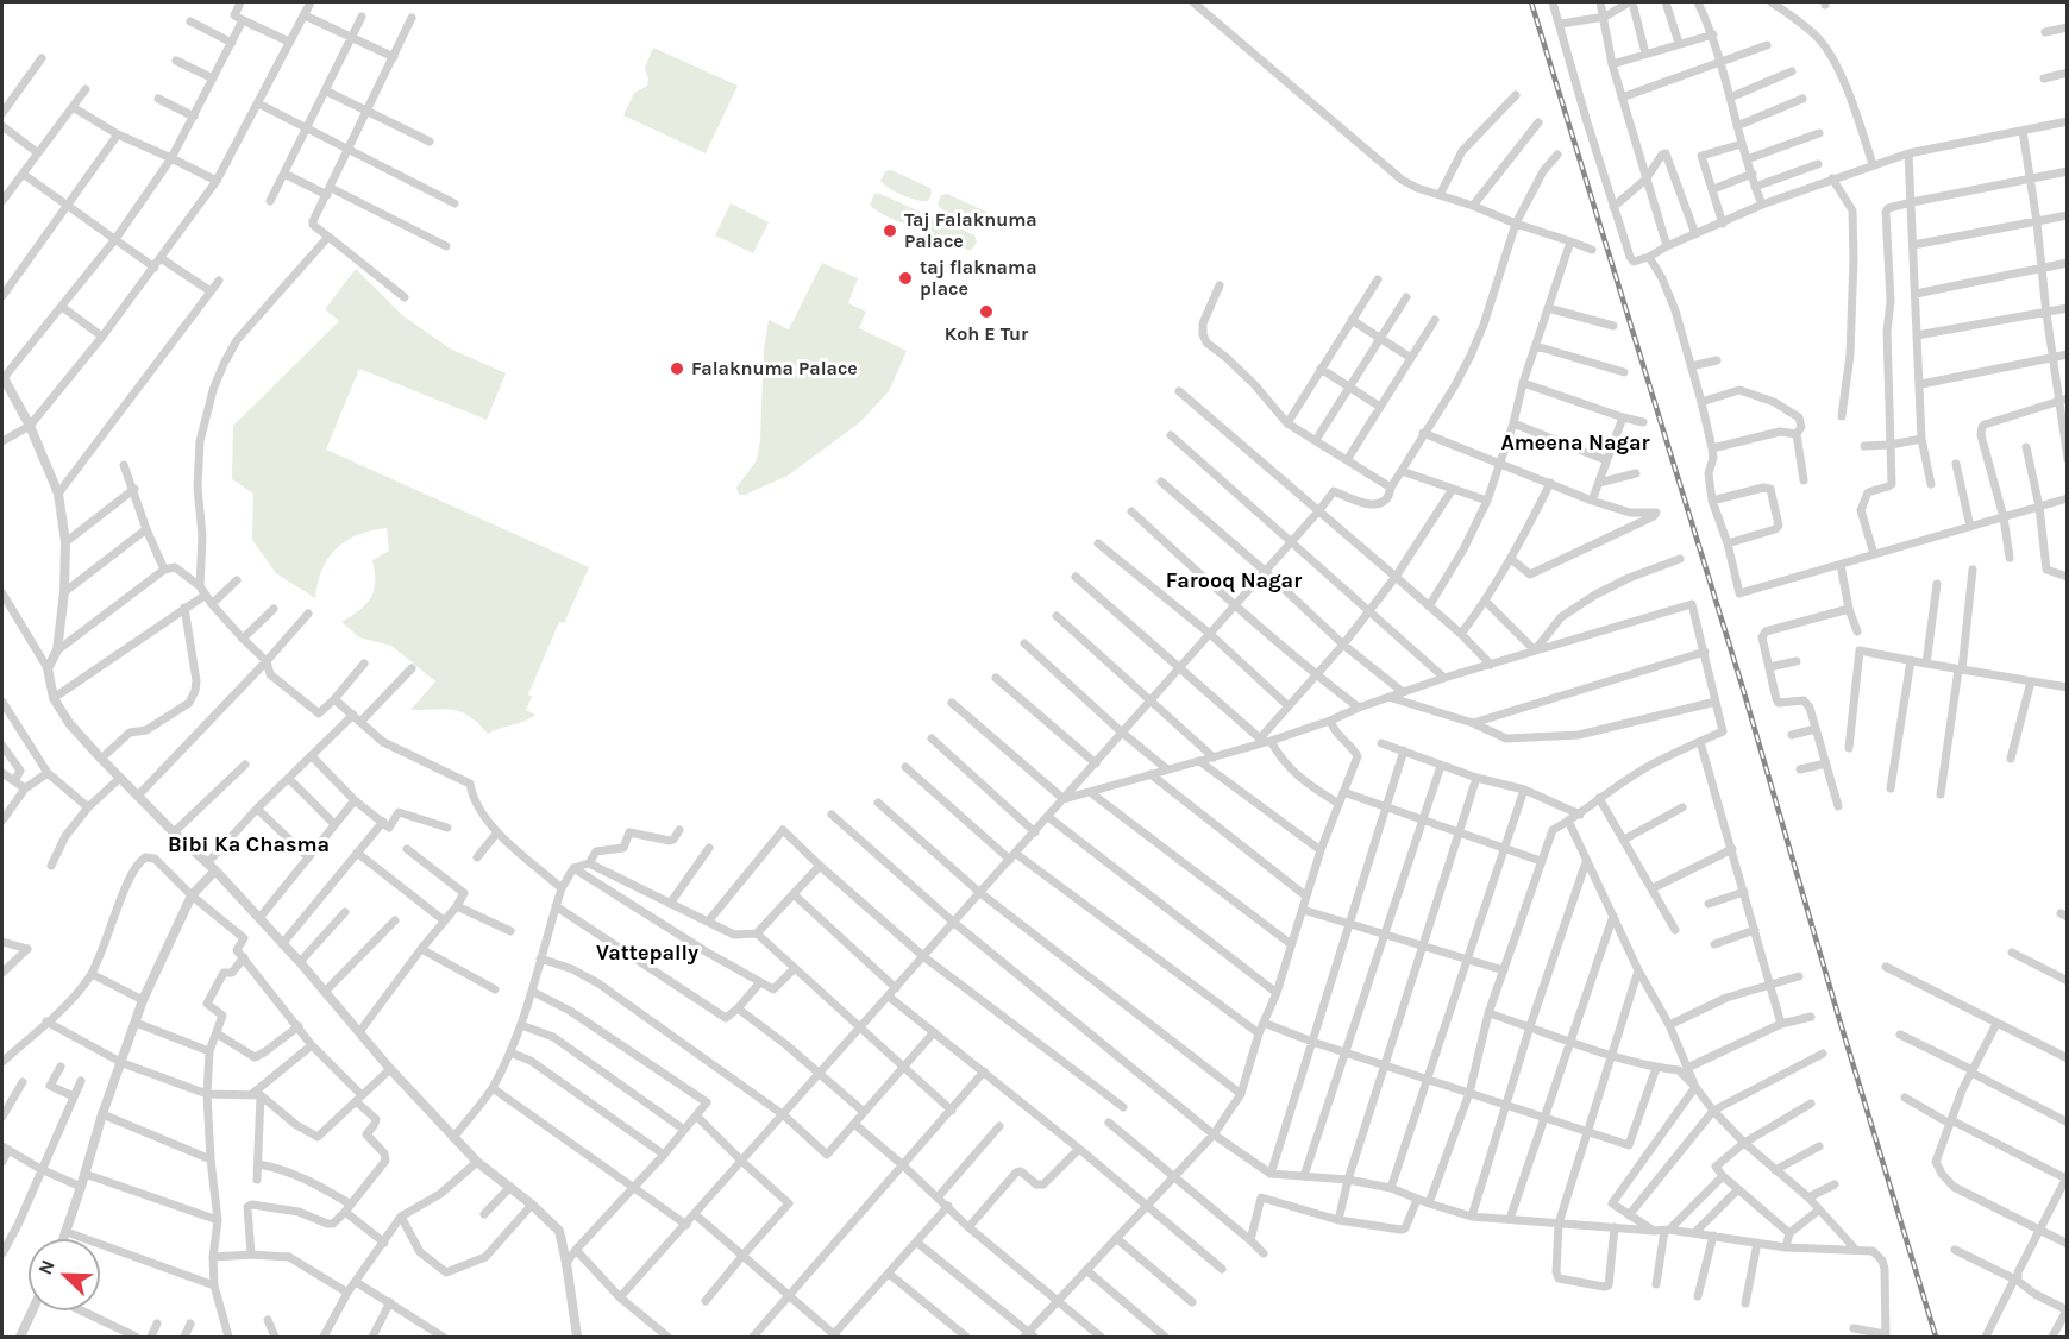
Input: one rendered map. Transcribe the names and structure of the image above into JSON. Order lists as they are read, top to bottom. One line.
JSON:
{"districts":["Ameena Nagar","Farooq Nagar","Bibi Ka Chasma","Vattepally"],"places":["Taj Falaknuma Palace","taj flaknama place","Koh E Tur","Falaknuma Palace"],"north":"top left"}
